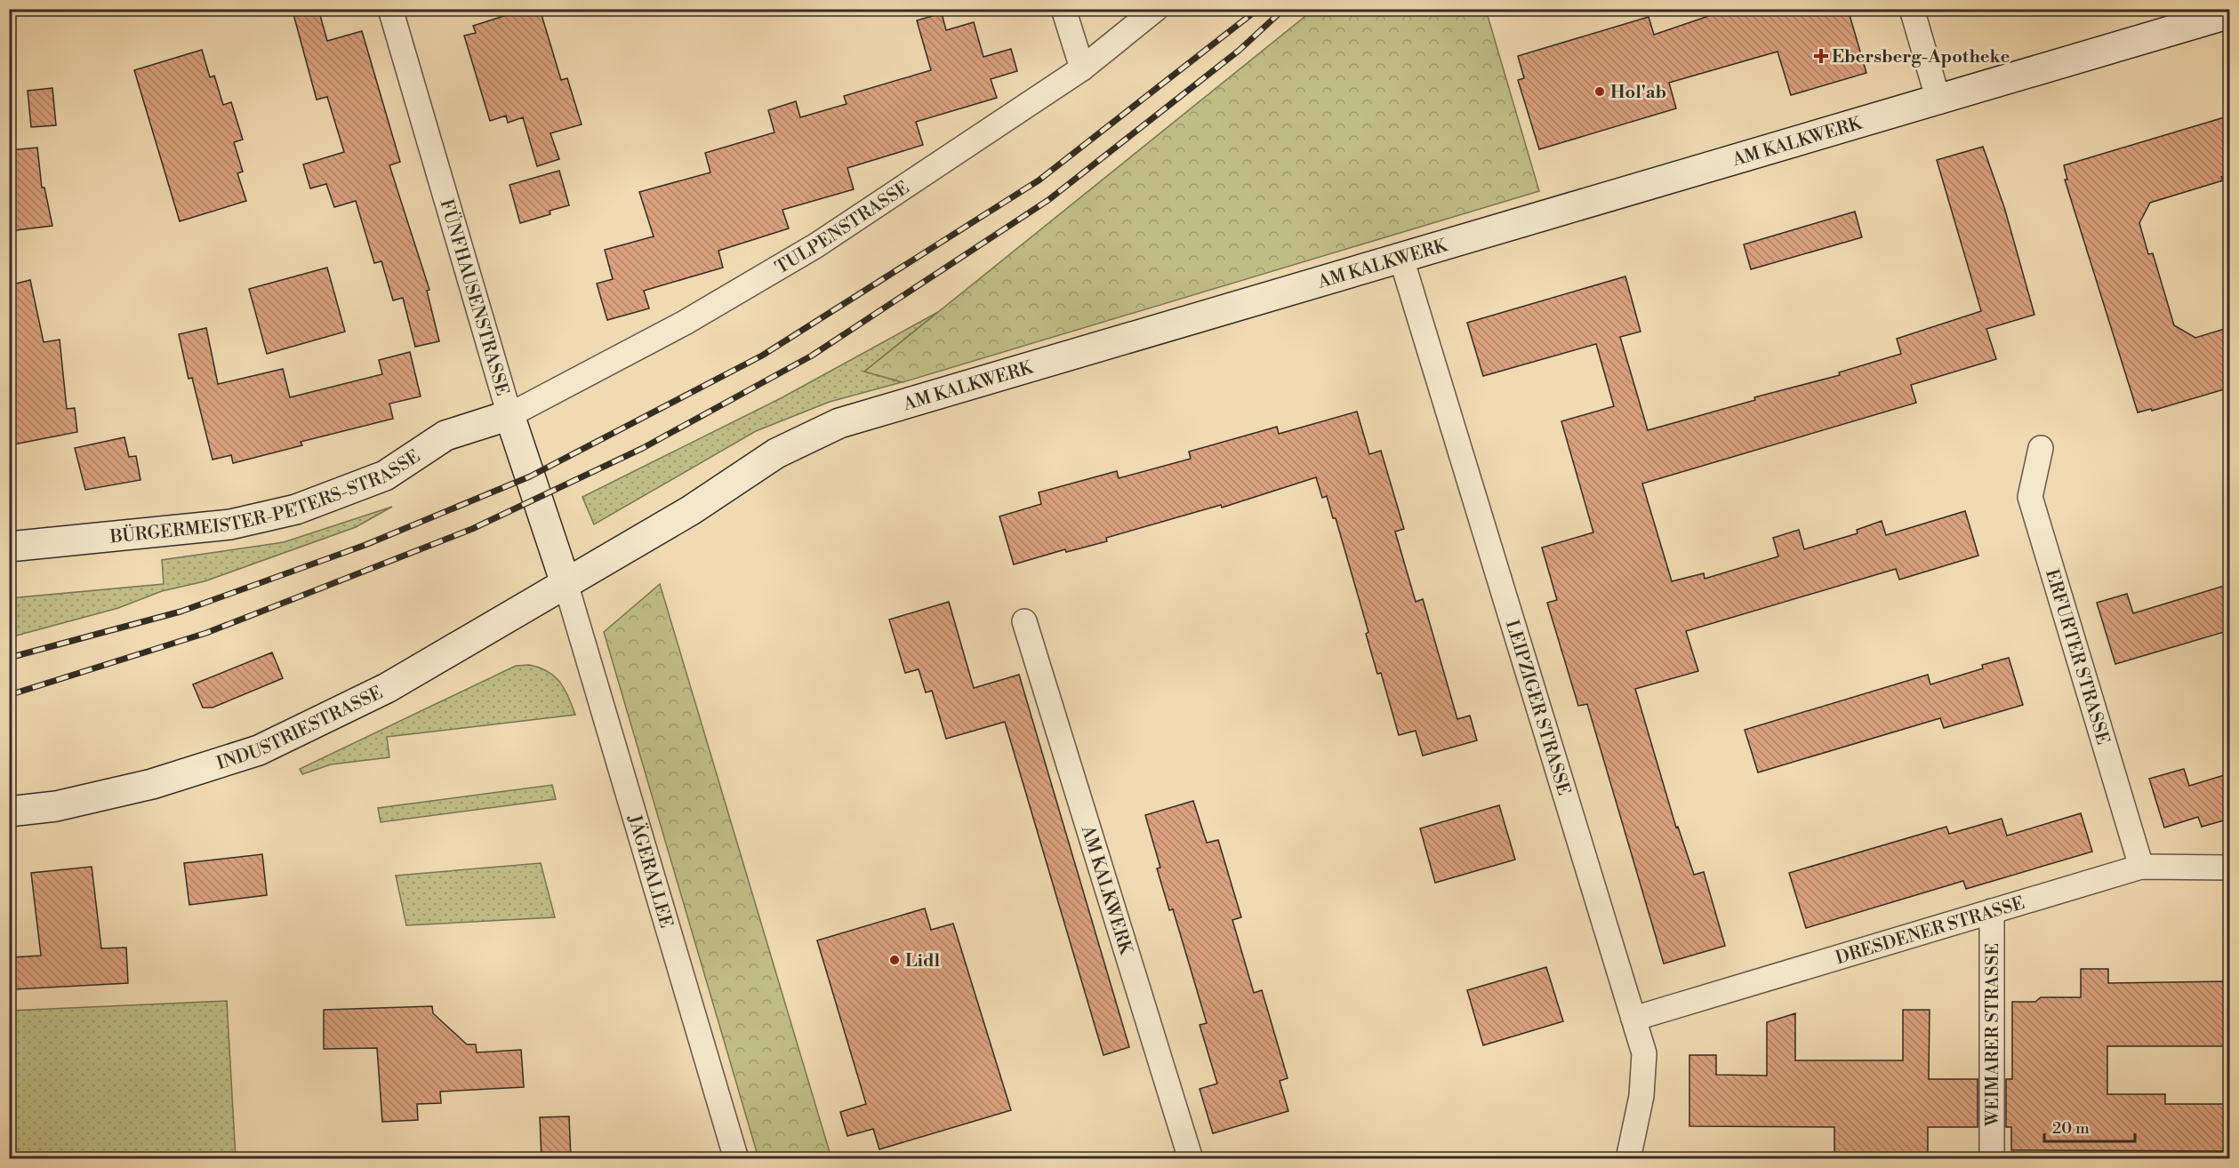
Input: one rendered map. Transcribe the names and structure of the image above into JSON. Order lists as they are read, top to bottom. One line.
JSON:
{"streets":{"street":["AM KALKWERK","TULPENSTRASSE","FÜNFHAUSENSTRASSE","BÜRGERMEISTER-PETERS-STRASSE","ERFURTER STRASSE","LEIPZIGER STRASSE","INDUSTRIESTRASSE","JÄGERALLEE","DRESDENER STRASSE","WEIMARER STRASSE"]},"crossings":[["AM KALKWERK","FÜNFHAUSENSTRASSE"],["AM KALKWERK","LEIPZIGER STRASSE"],["AM KALKWERK","INDUSTRIESTRASSE"],["AM KALKWERK","JÄGERALLEE"],["TULPENSTRASSE","FÜNFHAUSENSTRASSE"],["TULPENSTRASSE","BÜRGERMEISTER-PETERS-STRASSE"],["FÜNFHAUSENSTRASSE","BÜRGERMEISTER-PETERS-STRASSE"],["FÜNFHAUSENSTRASSE","INDUSTRIESTRASSE"],["FÜNFHAUSENSTRASSE","JÄGERALLEE"],["ERFURTER STRASSE","DRESDENER STRASSE"],["LEIPZIGER STRASSE","DRESDENER STRASSE"],["INDUSTRIESTRASSE","JÄGERALLEE"],["DRESDENER STRASSE","WEIMARER STRASSE"]],"places":{"health":["Ebersberg-Apotheke"],"other":["Hol'ab","Lidl"]},"scale_bar":"20 m"}
